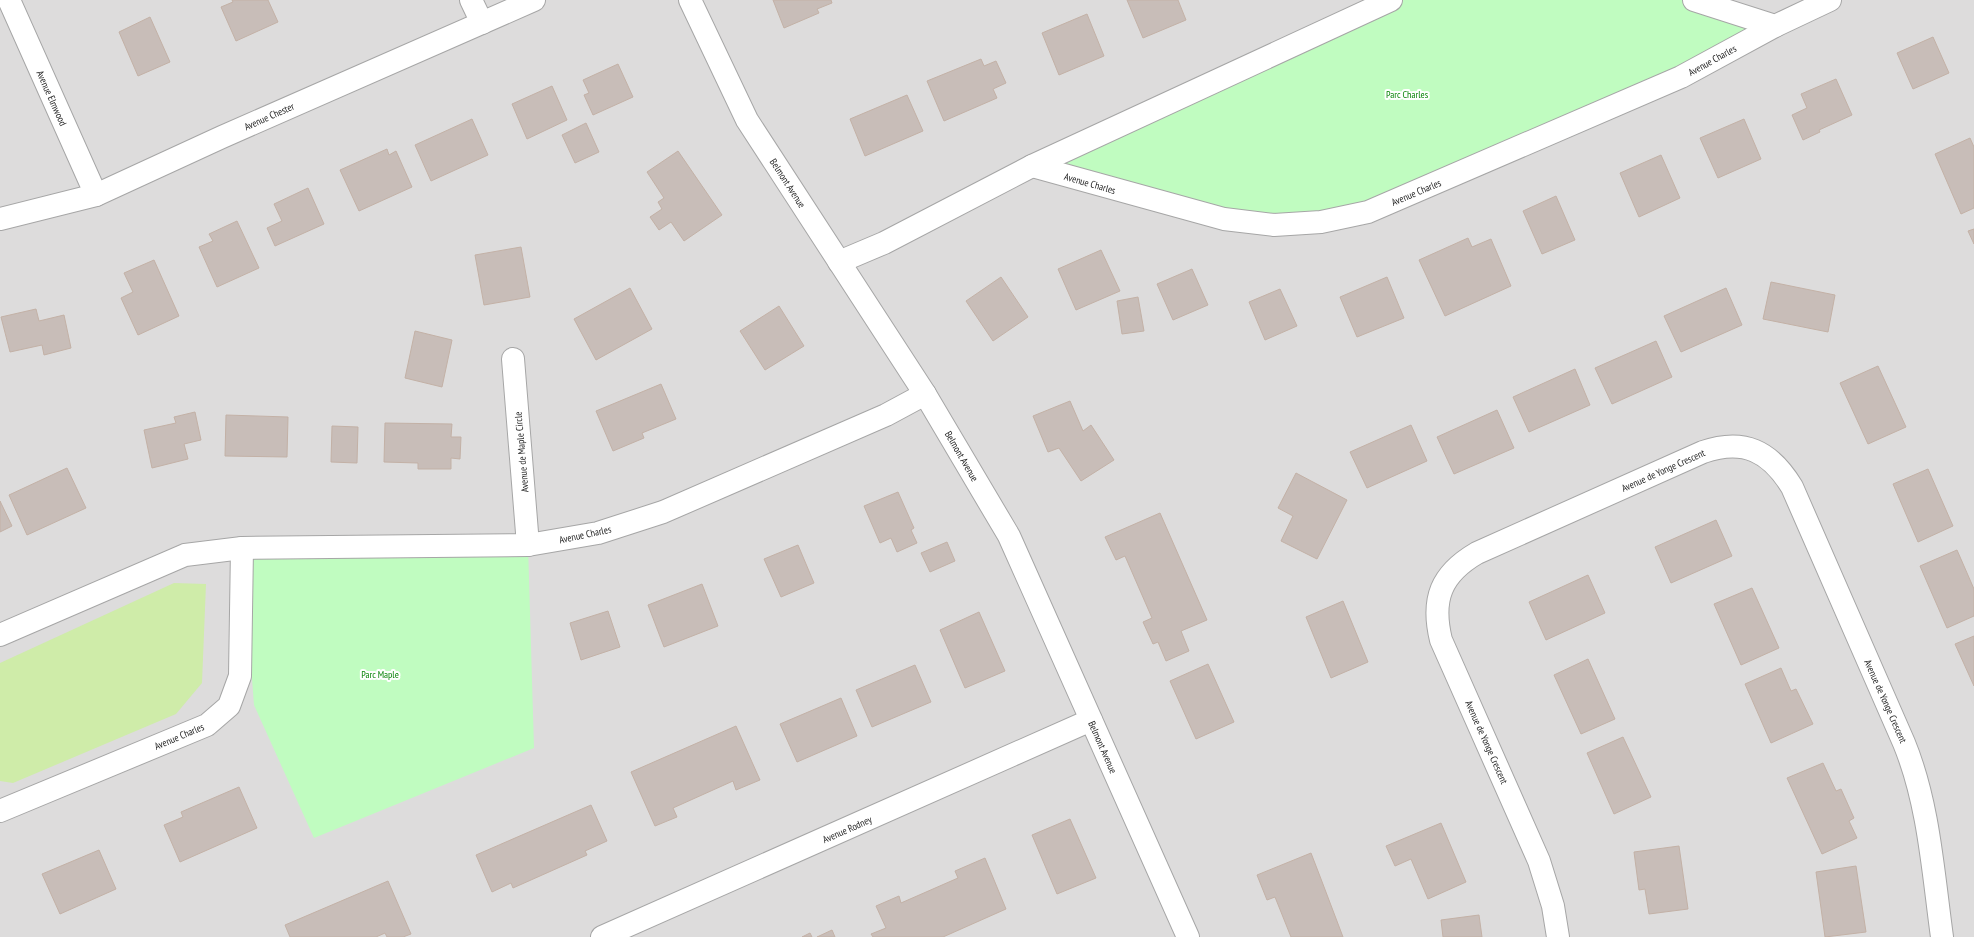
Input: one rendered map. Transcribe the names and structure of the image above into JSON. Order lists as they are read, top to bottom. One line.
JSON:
{"streets":{"street":["Avenue Charles","Avenue Elmwood","Avenue Chester","Belmont Avenue","Avenue de Maple Circle","Avenue de Yonge Crescent","Avenue Rodney"]},"crossings":[["Avenue Charles","Belmont Avenue"],["Avenue Charles","Avenue de Maple Circle"],["Avenue Elmwood","Avenue Chester"],["Belmont Avenue","Avenue Rodney"]],"parks":["Parc Charles","Parc Maple"]}
